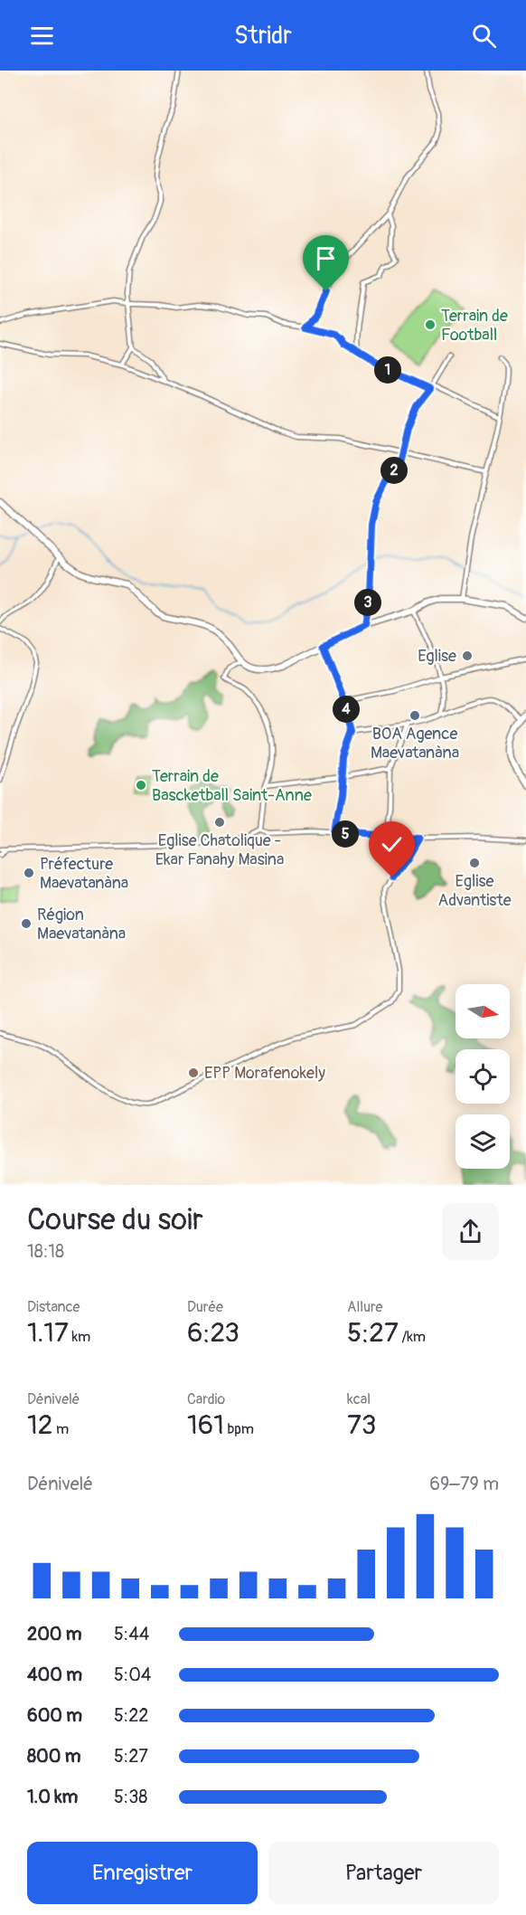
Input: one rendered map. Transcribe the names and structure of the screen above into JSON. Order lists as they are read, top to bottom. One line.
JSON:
{"places":["Terrain de Football","Eglise","BOA Agence Maevatanàna","Terrain de Bascketball Saint-Anne","Eglise Chatolique - Ekar Fanahy Masina","Eglise Advantiste","Préfecture Maevatanàna","Région Maevatanàna","EPP Morafenokely"],"north":"right","page":{"header":"Stridr","pins":["1","2","3","4","5"],"heading":["Course du soir","18:18"],"stats":[["Distance","1.17 km"],["Durée","6:23"],["Allure","5:27 /km"],["Dénivelé","12 m"],["Cardio","161 bpm"],["kcal","73"]],"chart":["Dénivelé","69–79 m"],"list":[{"name":"200 m","note":"5:44"},{"name":"400 m","note":"5:04"},{"name":"600 m","note":"5:22"},{"name":"800 m","note":"5:27"},{"name":"1.0 km","note":"5:38"}],"buttons":["Enregistrer","Partager"]}}
